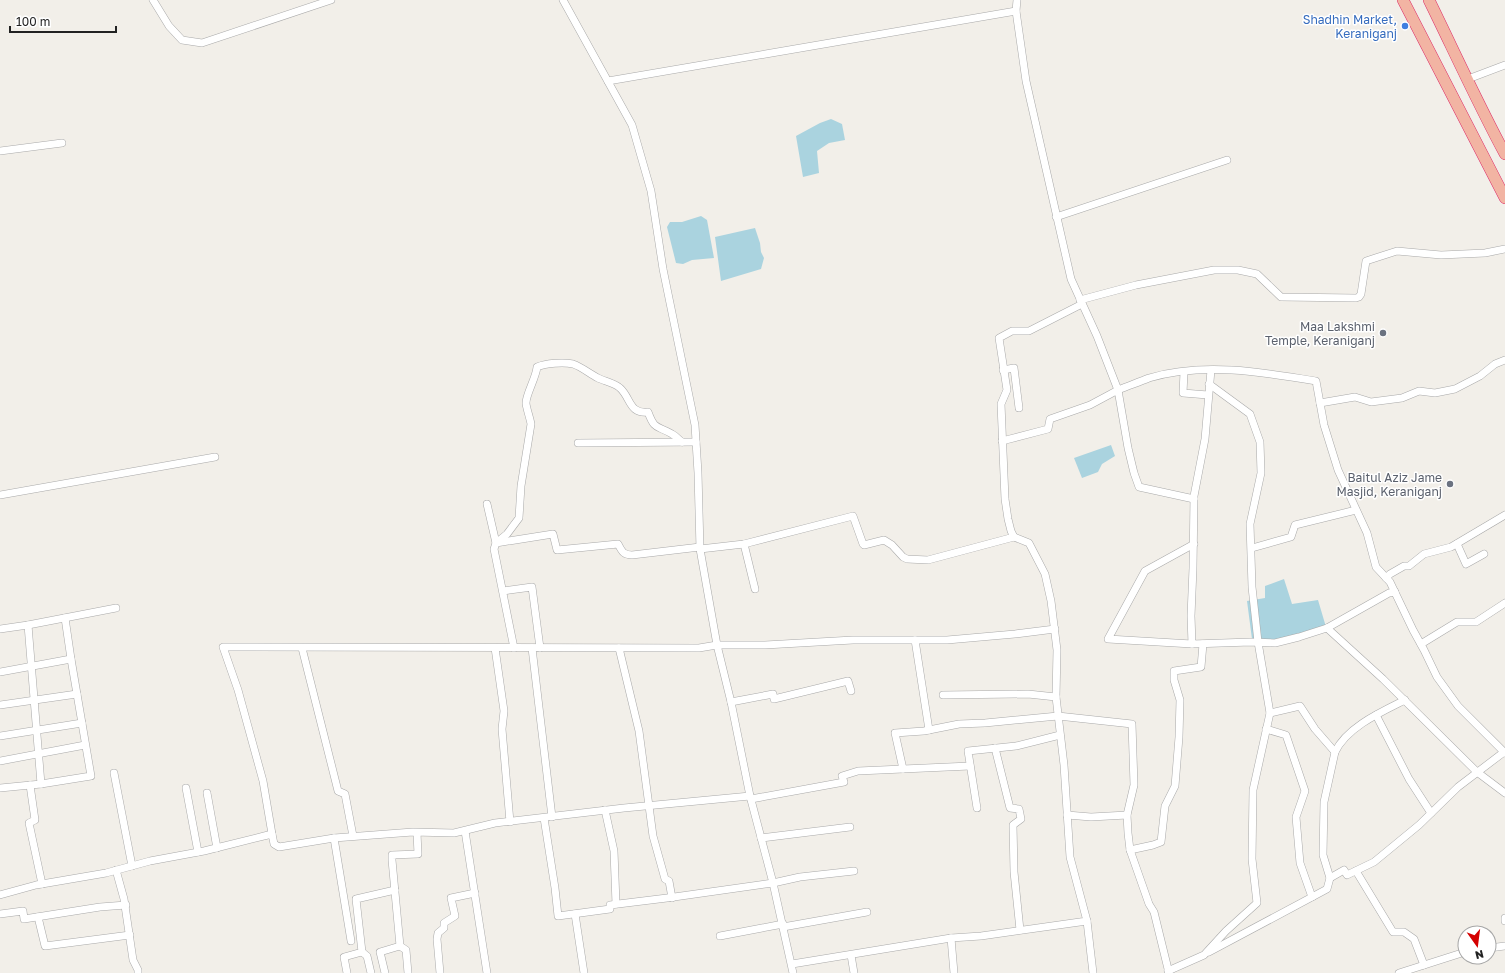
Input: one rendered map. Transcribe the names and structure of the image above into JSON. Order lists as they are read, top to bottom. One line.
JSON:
{"places":["Shadhin Market, Keraniganj","Maa Lakshmi Temple, Keraniganj","Baitul Aziz Jame Masjid, Keraniganj"],"scale_bar":"100 m","north":"bottom"}
